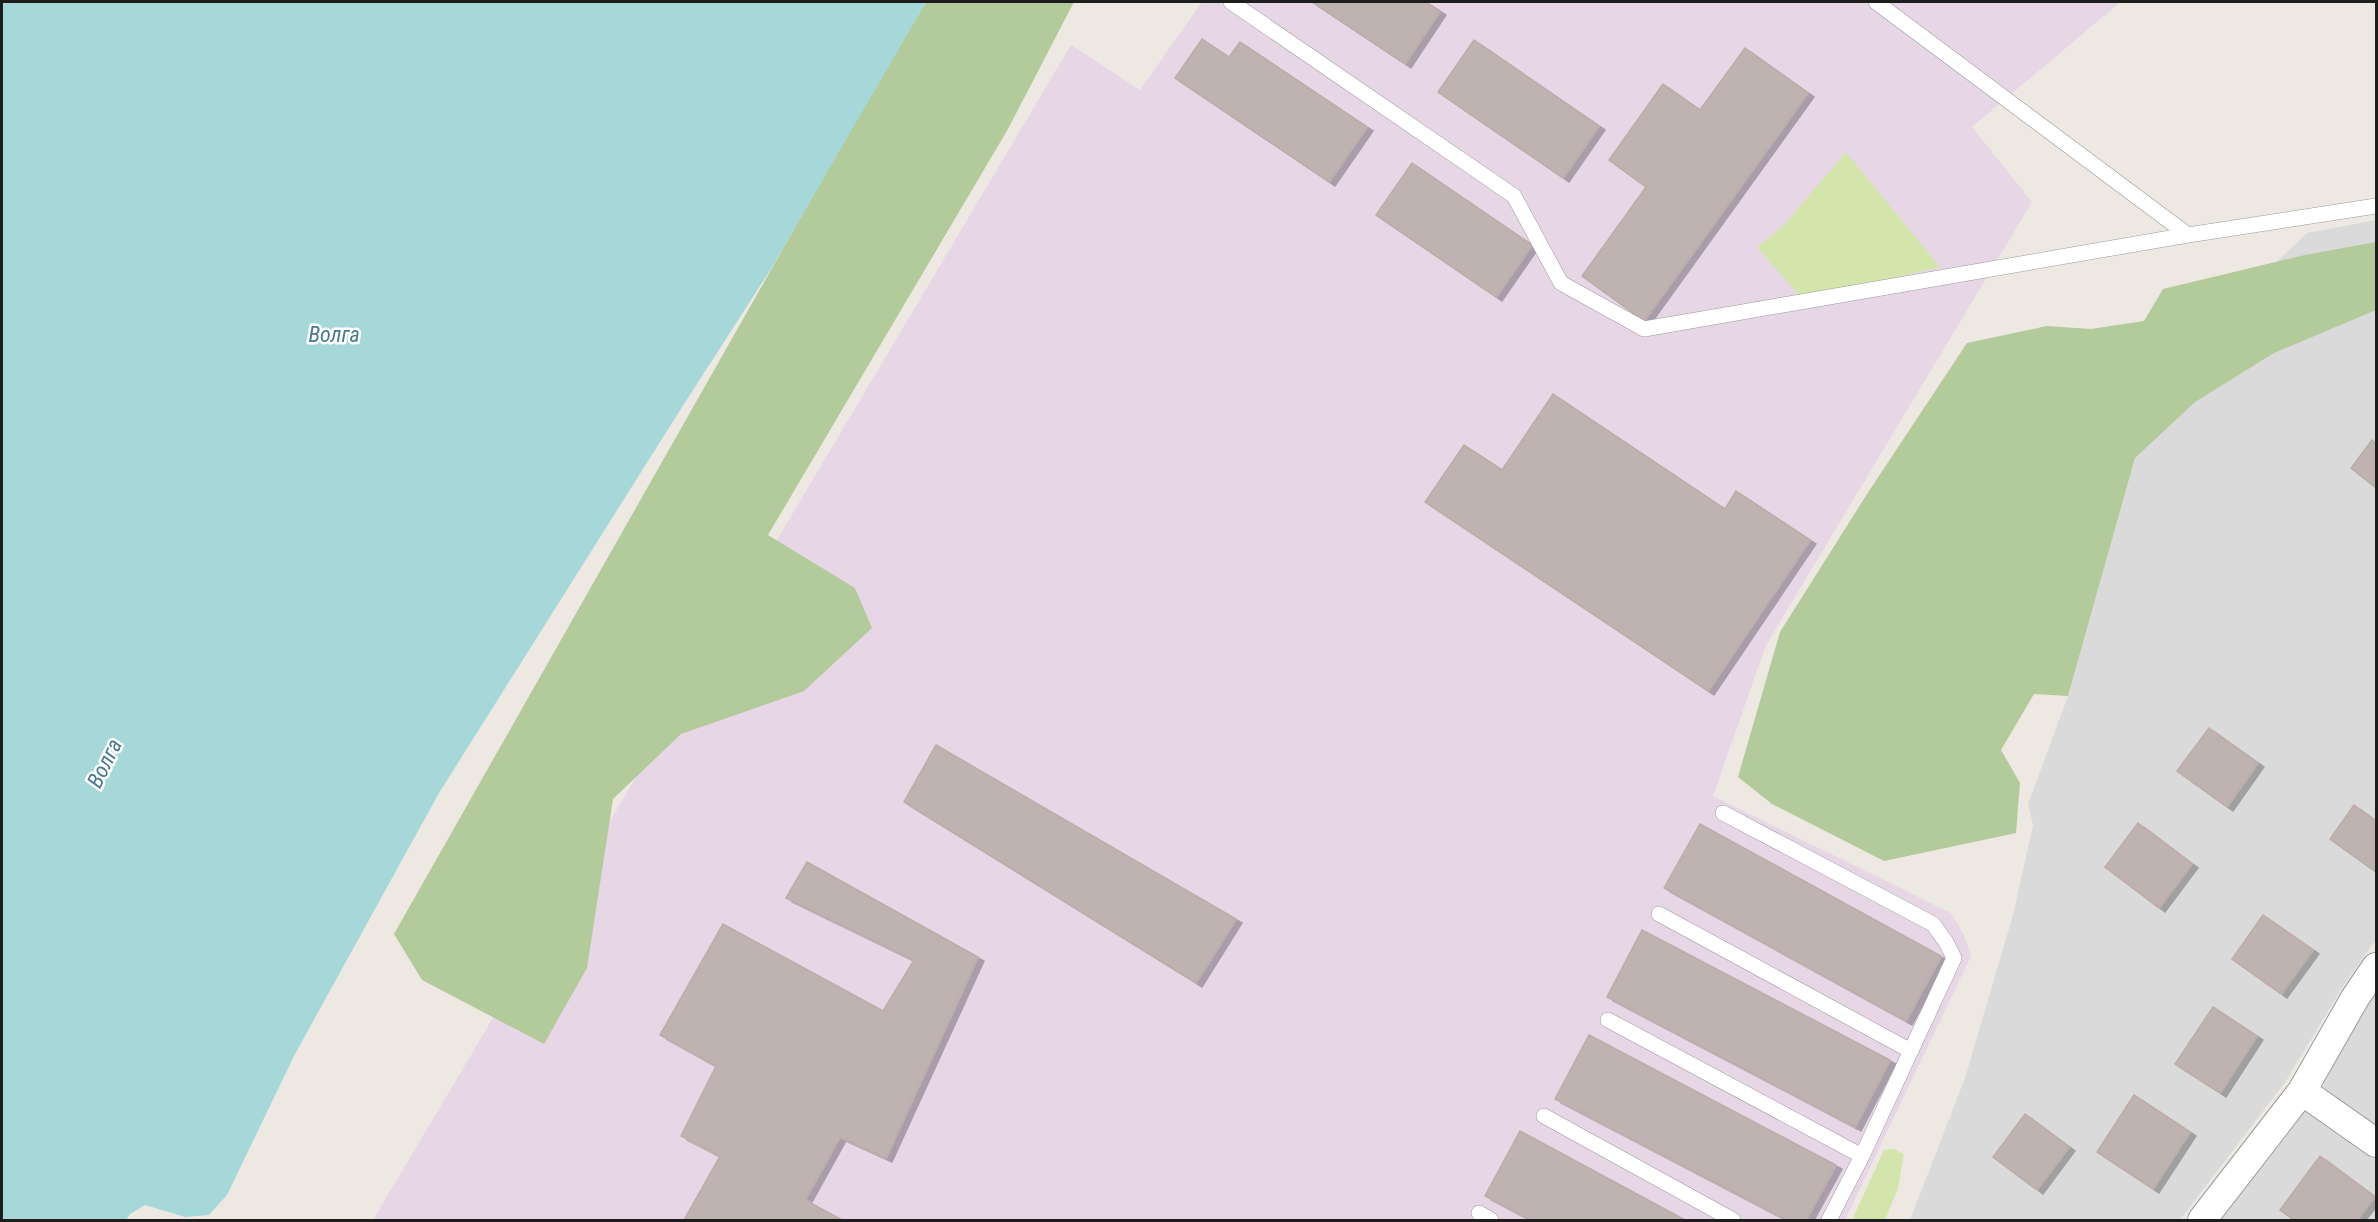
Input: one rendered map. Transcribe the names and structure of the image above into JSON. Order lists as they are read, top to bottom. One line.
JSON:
{"water":["Волга"]}
